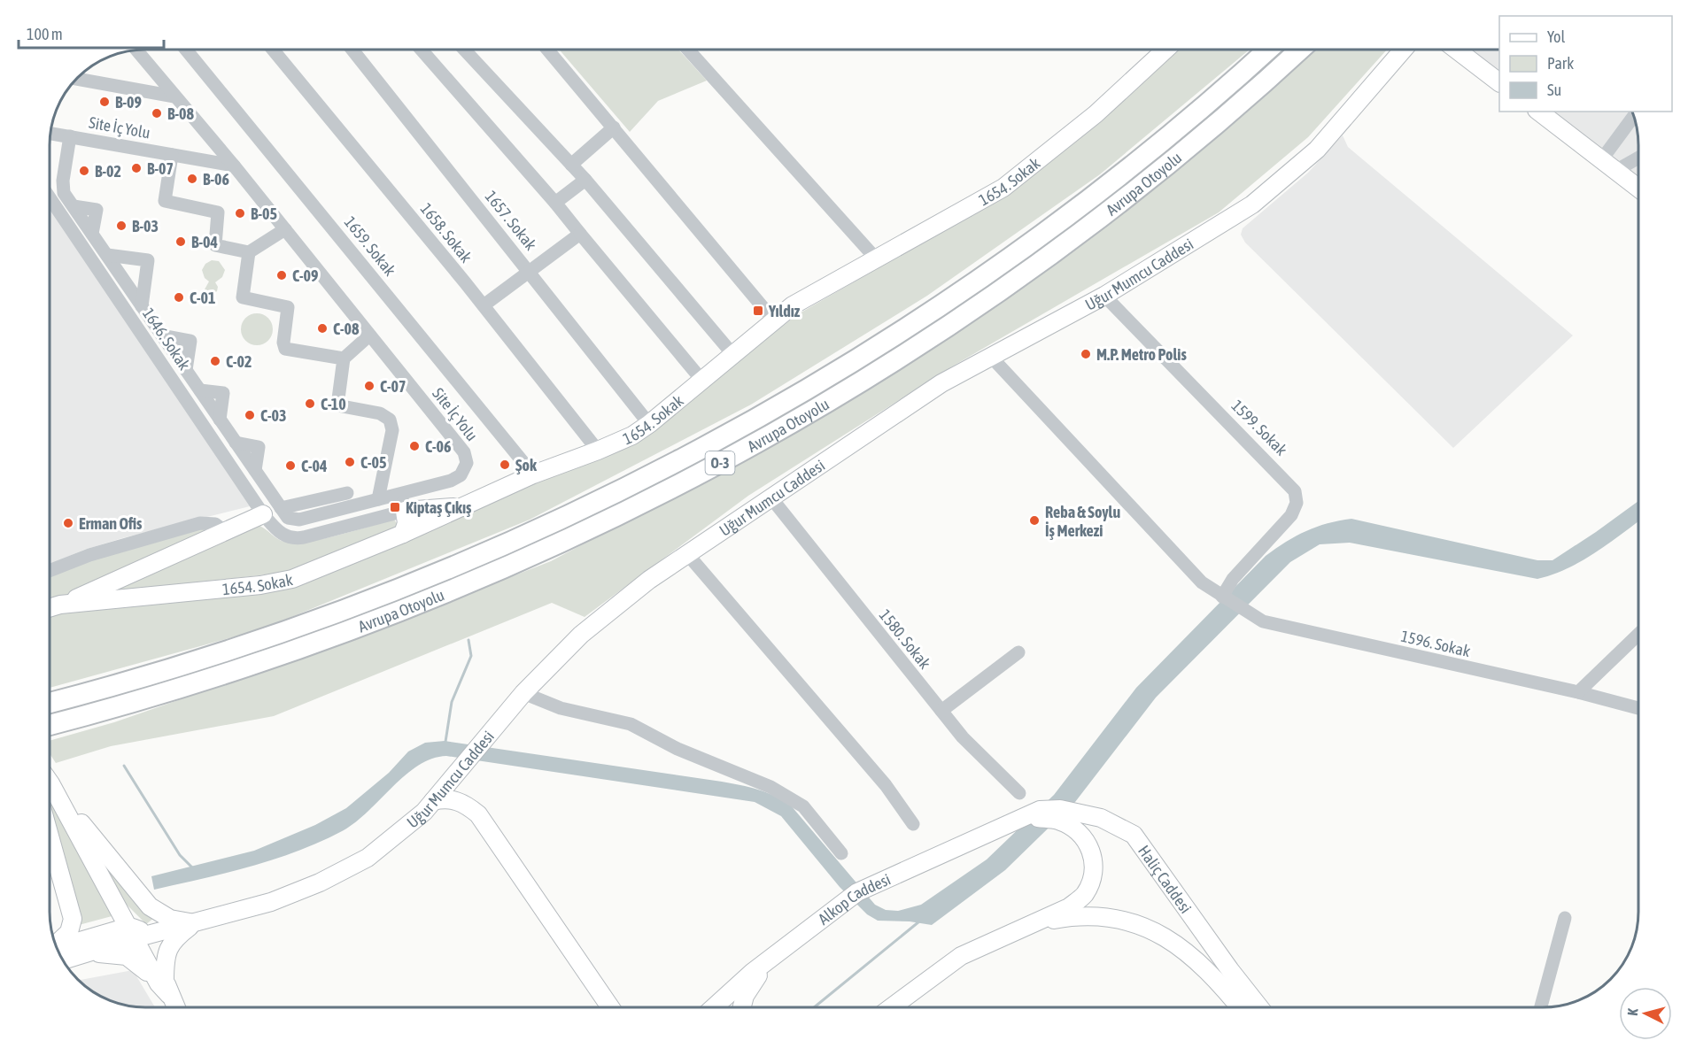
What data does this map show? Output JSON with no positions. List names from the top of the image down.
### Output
{
  "streets": {
    "highway": ["Avrupa Otoyolu", "O-3"],
    "main road": [
      "1654. Sokak",
      "Uğur Mumcu Caddesi",
      "Haliç Caddesi",
      "Alkop Caddesi"
    ],
    "street": [
      "Site İç Yolu",
      "1657. Sokak",
      "1658. Sokak",
      "1659. Sokak",
      "1646. Sokak",
      "1599. Sokak",
      "1580. Sokak",
      "1596. Sokak"
    ]
  },
  "crossings": [
    ["Site İç Yolu", "1646. Sokak"],
    ["1654. Sokak", "1657. Sokak"],
    ["1654. Sokak", "1658. Sokak"],
    ["1654. Sokak", "1659. Sokak"],
    ["Uğur Mumcu Caddesi", "1599. Sokak"],
    ["Uğur Mumcu Caddesi", "1580. Sokak"],
    ["Uğur Mumcu Caddesi", "1596. Sokak"],
    ["1599. Sokak", "1596. Sokak"],
    ["Haliç Caddesi", "Alkop Caddesi"]
  ],
  "places": {
    "other": [
      "B-09",
      "B-08",
      "B-07",
      "B-02",
      "B-06",
      "B-05",
      "B-03",
      "B-04",
      "C-09",
      "C-01",
      "C-08",
      "M.P. Metro Polis",
      "C-02",
      "C-07",
      "C-10",
      "C-03",
      "C-06",
      "C-05",
      "Şok",
      "C-04",
      "Reba & Soylu İş Merkezi",
      "Erman Ofis"
    ],
    "transit": ["Yıldız", "Kiptaş Çıkış"]
  },
  "legend": ["Yol", "Park", "Su"],
  "scale_bar": "100 m",
  "north": "left"
}
